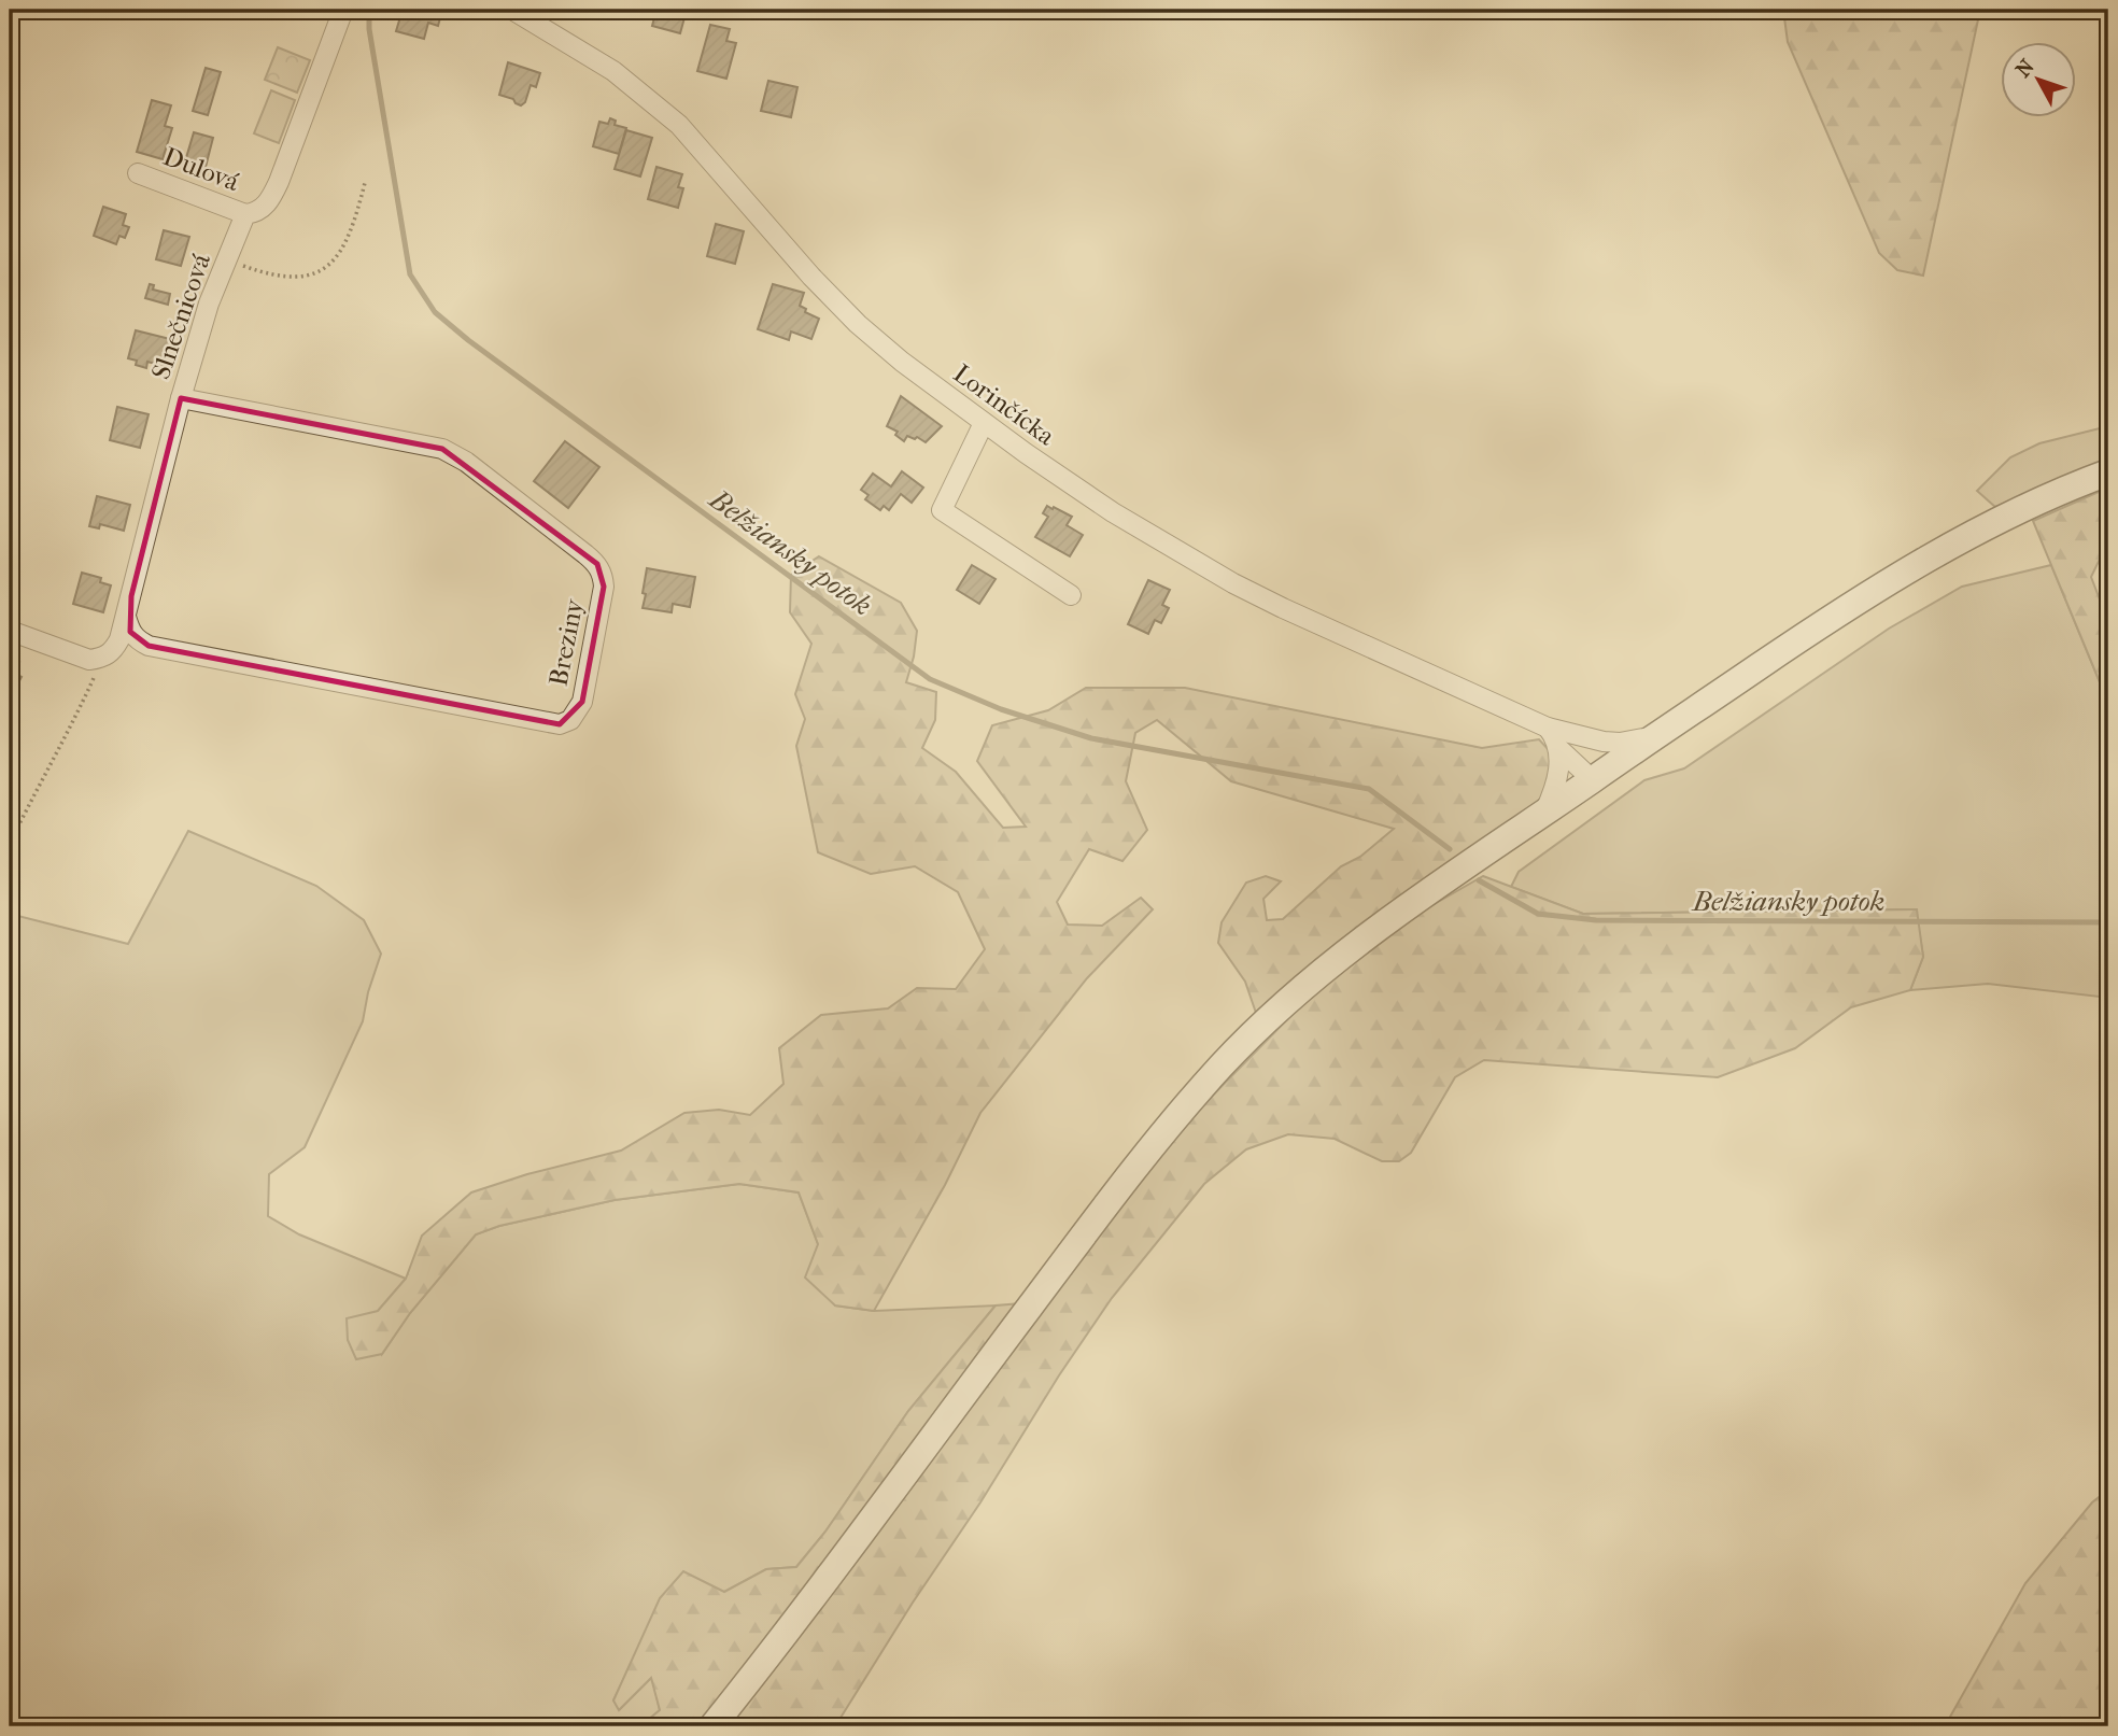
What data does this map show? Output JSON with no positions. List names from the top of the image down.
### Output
{
  "streets": {
    "street": [
      "Dulová",
      "Slnečnicová",
      "Lorinčícka",
      "Breziny"
    ]
  },
  "crossings": [
    ["Dulová", "Slnečnicová"],
    ["Slnečnicová", "Breziny"]
  ],
  "water": ["Belžiansky potok"],
  "north": "top left"
}
